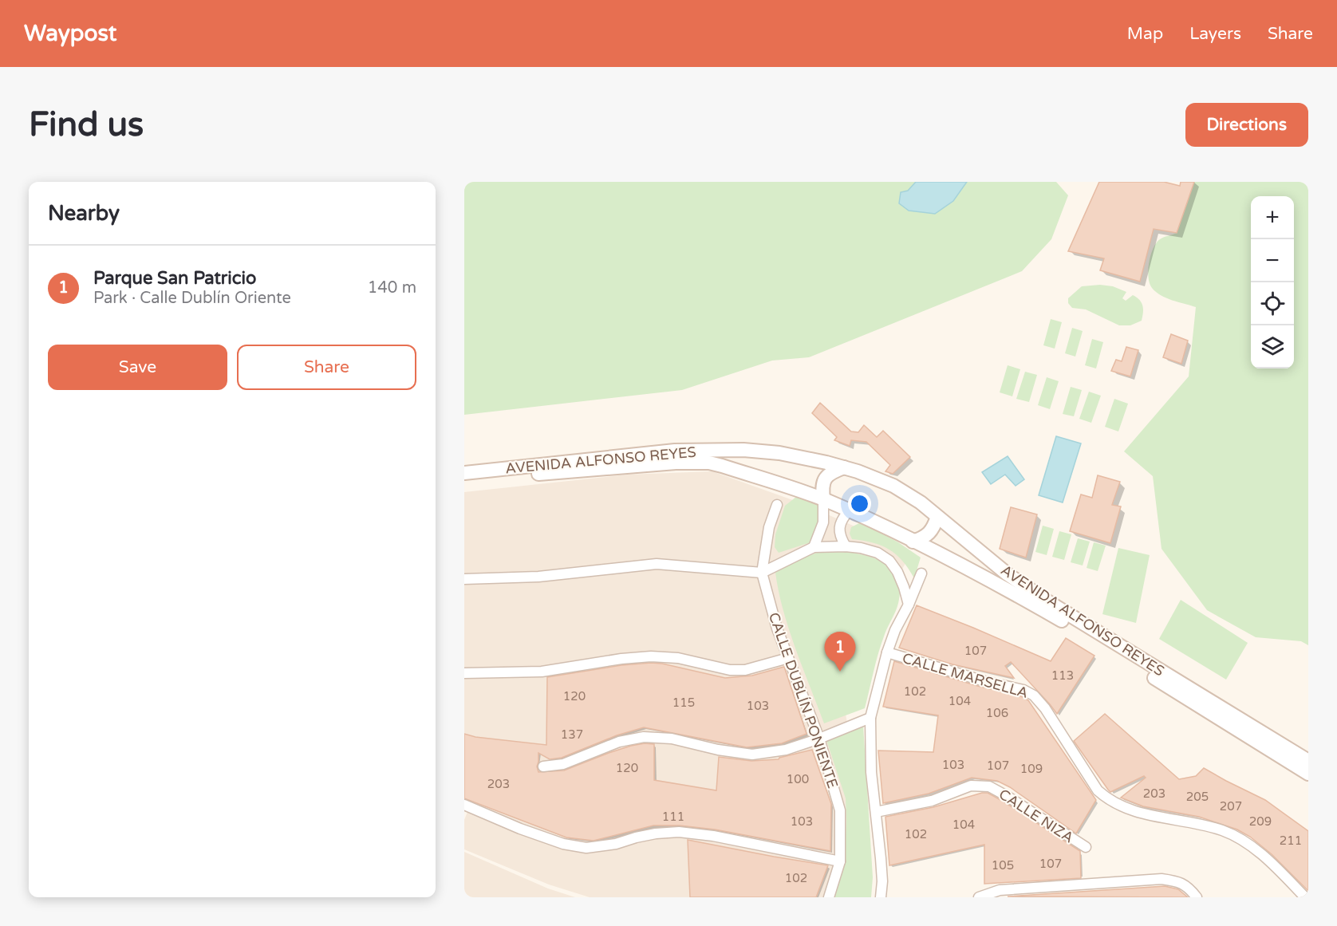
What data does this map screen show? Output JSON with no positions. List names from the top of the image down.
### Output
{
  "streets": {
    "main road": ["AVENIDA ALFONSO REYES"],
    "street": ["CALLE MARSELLA", "CALLE DUBLÍN PONIENTE", "CALLE NIZA"]
  },
  "house_numbers": [
    "107",
    "113",
    "102",
    "120",
    "104",
    "115",
    "103",
    "106",
    "137",
    "103",
    "107",
    "120",
    "109",
    "100",
    "203",
    "203",
    "205",
    "207",
    "111",
    "103",
    "209",
    "104",
    "102",
    "211",
    "107",
    "105",
    "102"
  ],
  "page": {
    "header": "Waypost",
    "nav": ["Map", "Layers", "Share"],
    "buttons": [
      "Directions",
      ["Save", "Share"]
    ],
    "title": "Find us",
    "heading": "Nearby",
    "map_buttons": ["+", "−"],
    "list": [
      {
        "mark": "1",
        "name": "Parque San Patricio",
        "note": "Park · Calle Dublín Oriente",
        "value": "140 m"
      }
    ],
    "pins": "1"
  }
}
